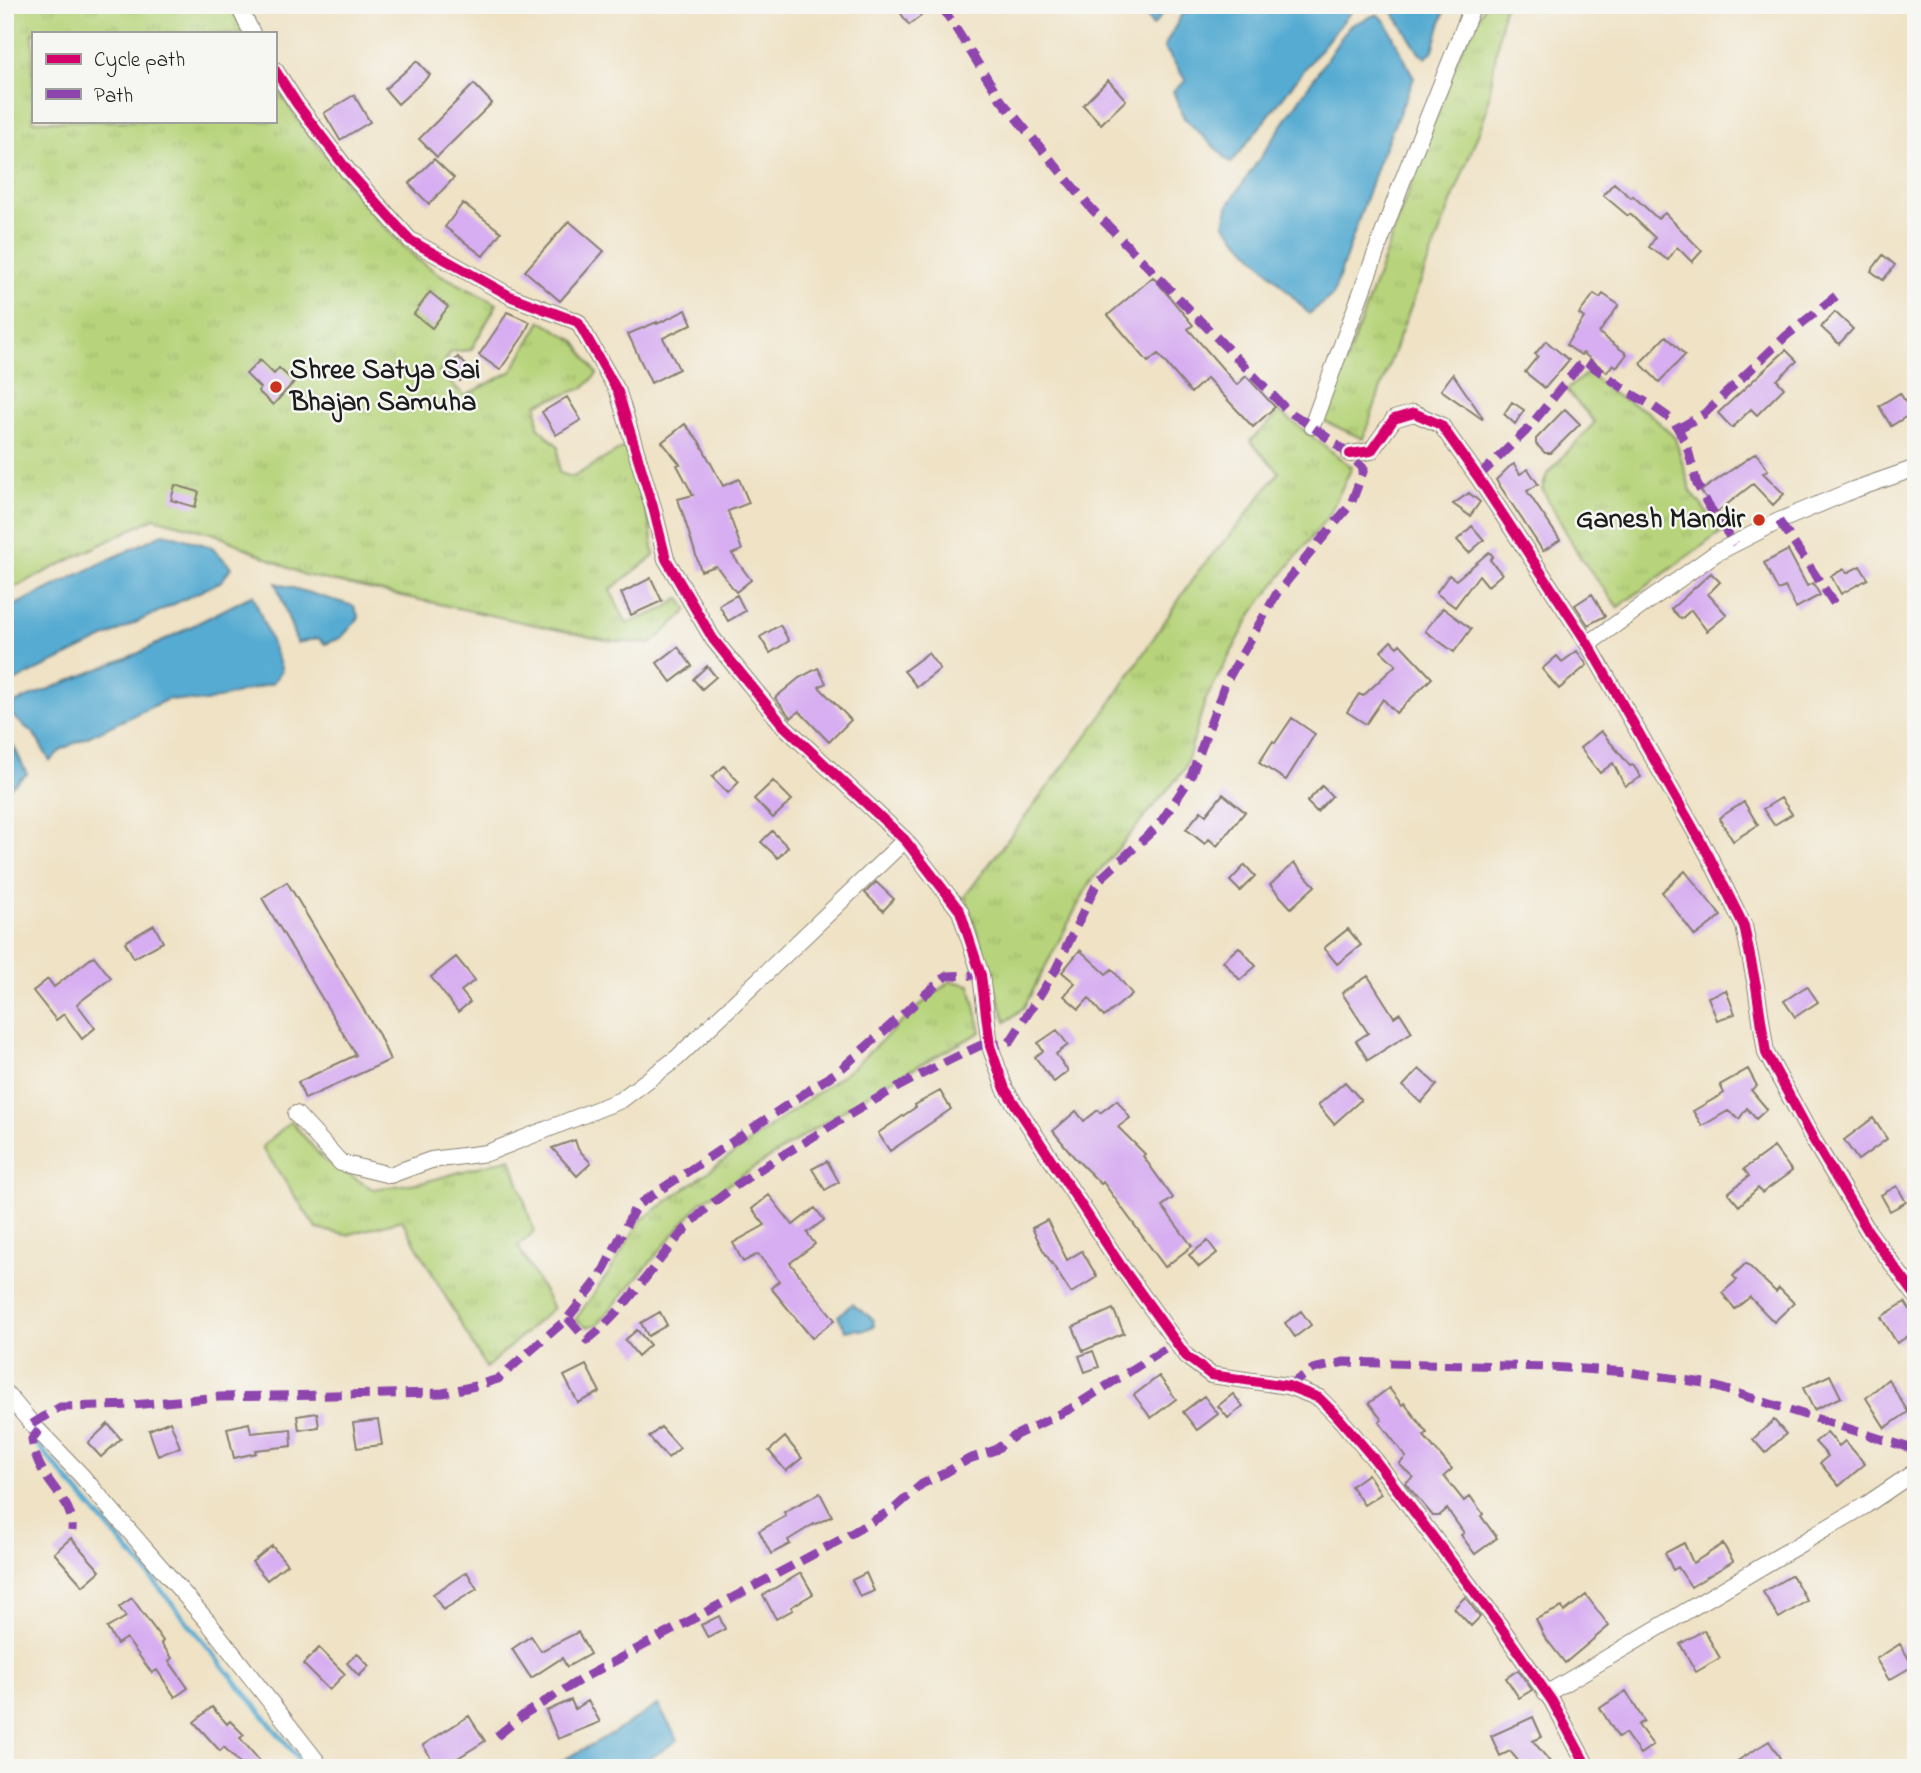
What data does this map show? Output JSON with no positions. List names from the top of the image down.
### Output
{
  "places": ["Shree Satya Sai Bhajan Samuha", "Ganesh Mandir"],
  "legend": ["Cycle path", "Path"]
}
